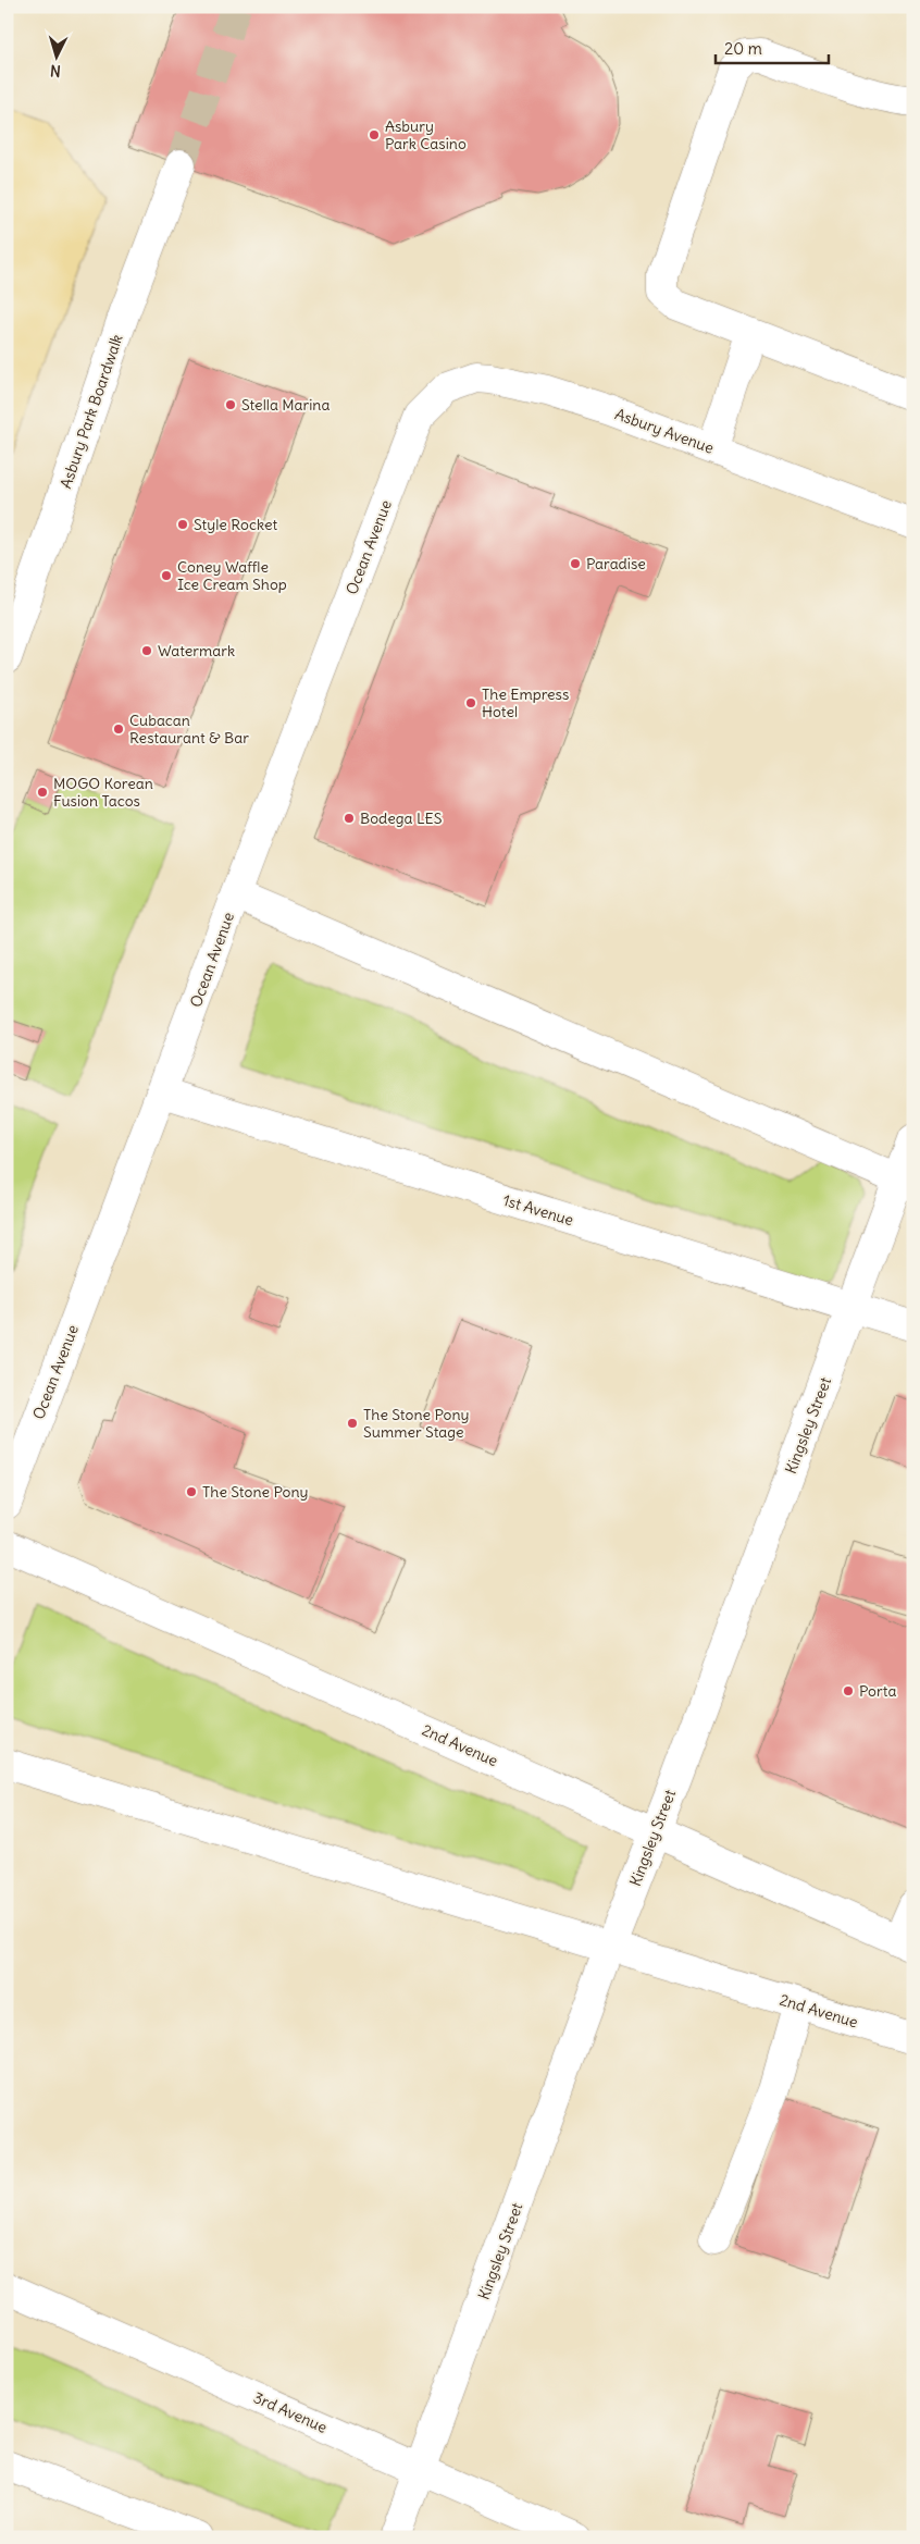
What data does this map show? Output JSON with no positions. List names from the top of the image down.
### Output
{
  "streets": {
    "street": [
      "Asbury Park Boardwalk",
      "Asbury Avenue",
      "Ocean Avenue",
      "1st Avenue",
      "Kingsley Street",
      "2nd Avenue",
      "3rd Avenue"
    ]
  },
  "crossings": [
    ["Asbury Avenue", "Ocean Avenue"],
    ["Ocean Avenue", "1st Avenue"],
    ["1st Avenue", "Kingsley Street"],
    ["Kingsley Street", "2nd Avenue"],
    ["Kingsley Street", "3rd Avenue"]
  ],
  "places": [
    "Asbury Park Casino",
    "Stella Marina",
    "Style Rocket",
    "Paradise",
    "Coney Waffle Ice Cream Shop",
    "Watermark",
    "The Empress Hotel",
    "Cubacan Restaurant & Bar",
    "MOGO Korean Fusion Tacos",
    "Bodega LES",
    "The Stone Pony Summer Stage",
    "The Stone Pony",
    "Porta"
  ],
  "scale_bar": "20 m",
  "north": "bottom"
}
